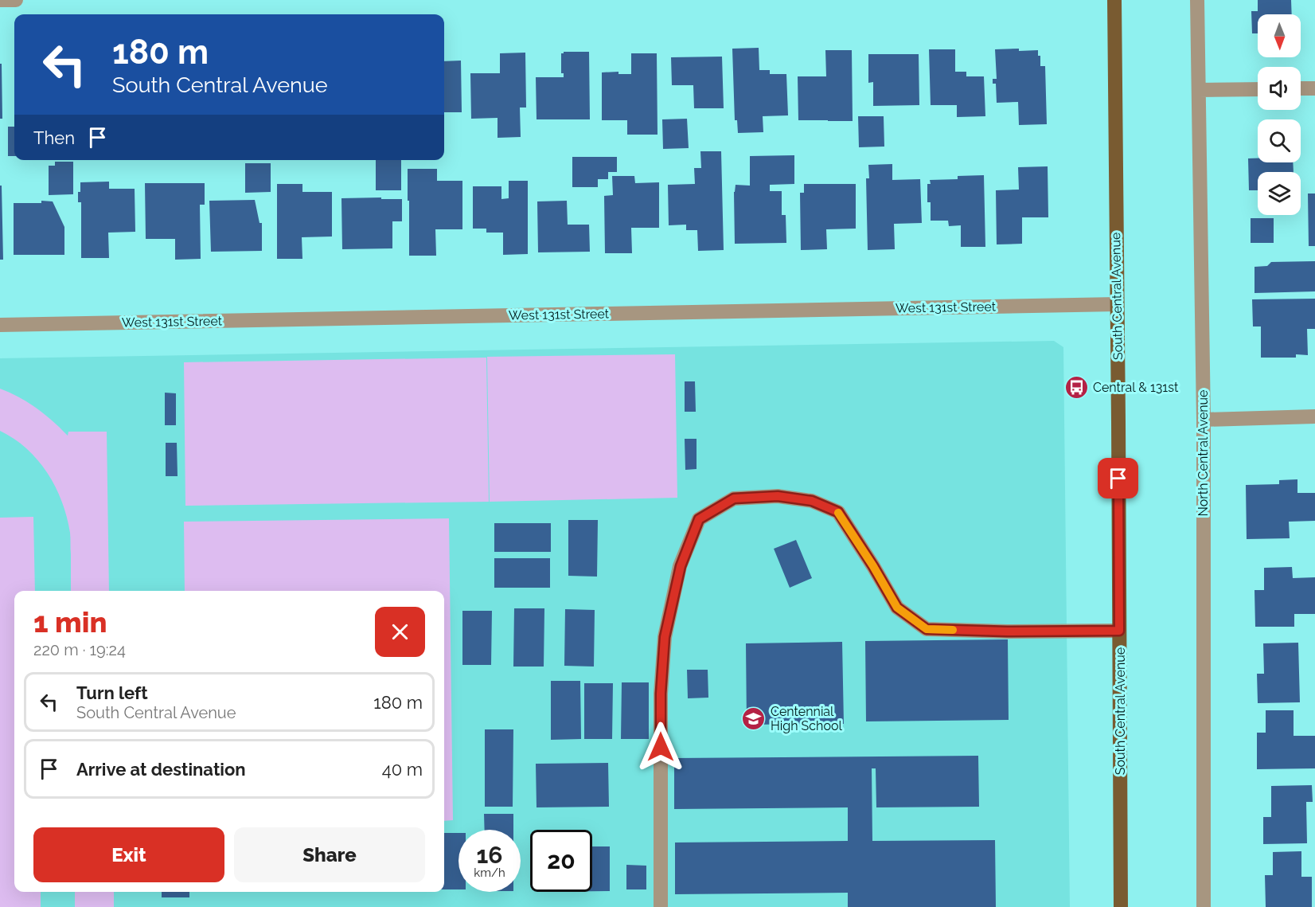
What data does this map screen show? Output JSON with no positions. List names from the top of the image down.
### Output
{
  "streets": {
    "main road": ["South Central Avenue"],
    "street": ["West 131st Street", "North Central Avenue"]
  },
  "crossings": [
    ["South Central Avenue", "West 131st Street"]
  ],
  "places": {
    "bus stop": ["Central & 131st"],
    "school or university": ["Centennial High School"]
  },
  "north": "bottom",
  "page": {
    "turn": ["180 m", "South Central Avenue"],
    "then": "Then",
    "heading": ["1 min", "220 m · 19:24"],
    "list": [
      {
        "name": "Turn left",
        "note": "South Central Avenue",
        "value": "180 m"
      },
      {
        "name": "Arrive at destination",
        "value": "40 m"
      }
    ],
    "buttons": ["Exit", "Share"],
    "speed": "16 km/h",
    "limit": "20"
  }
}
